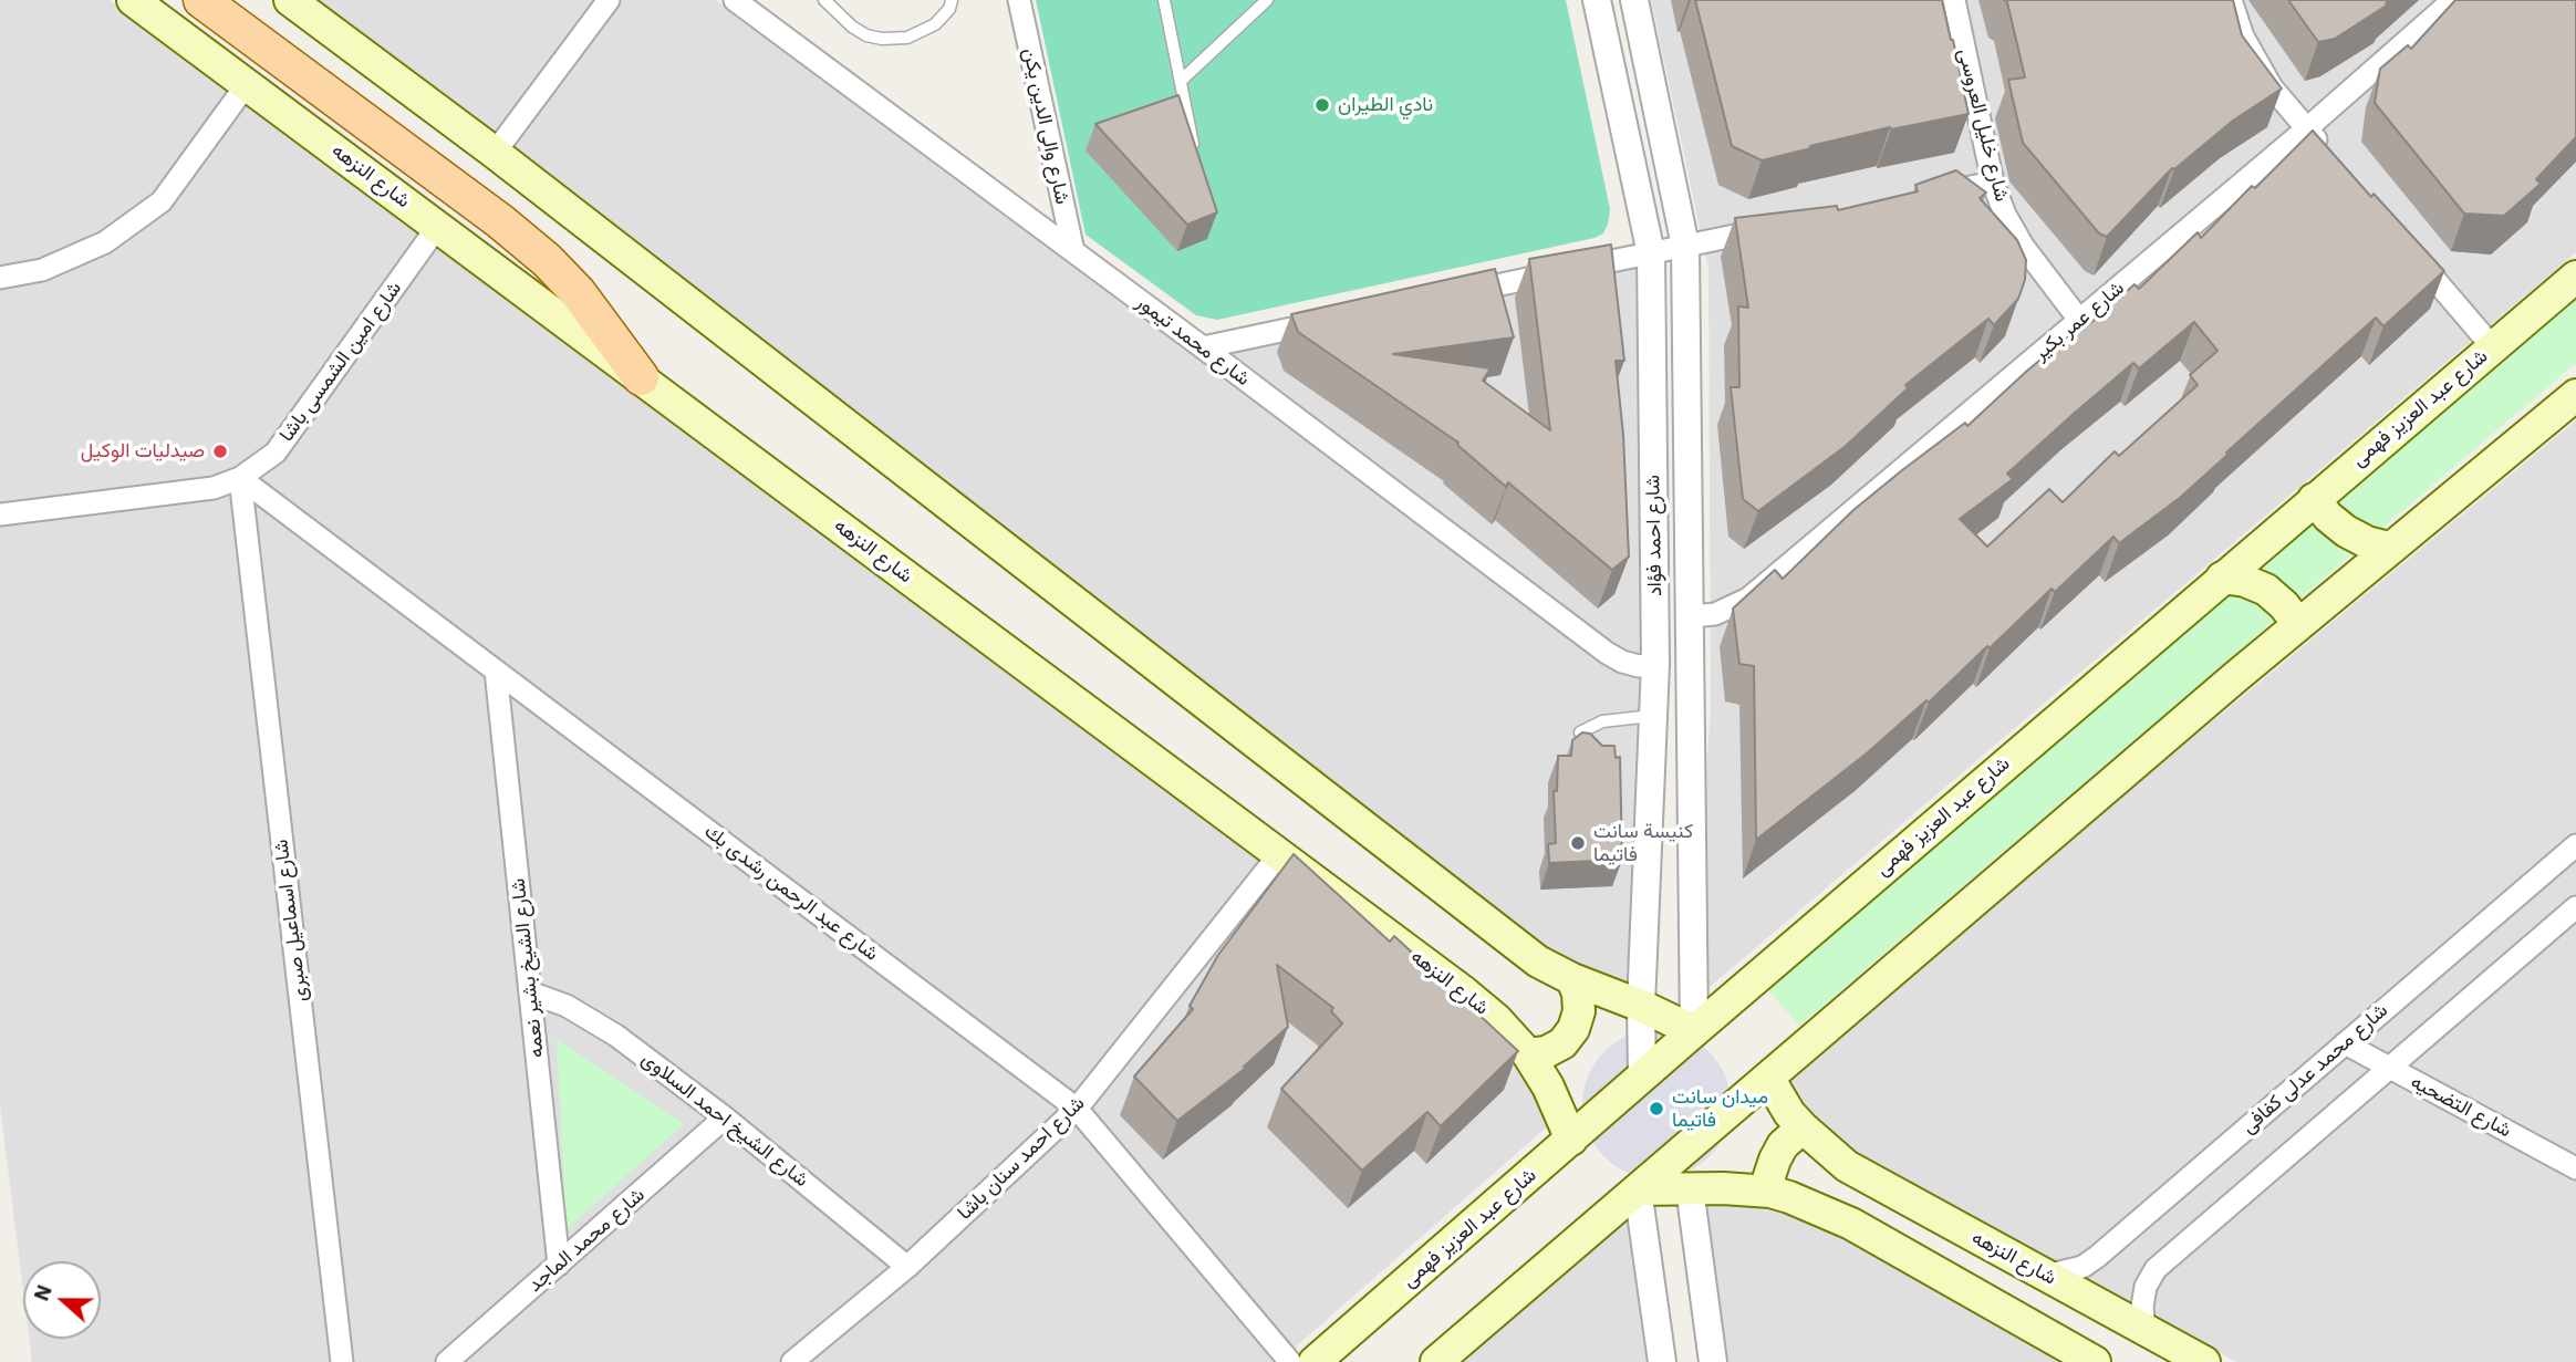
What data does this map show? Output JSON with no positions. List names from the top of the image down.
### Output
{
  "streets": {
    "main road": ["شارع النزهه", "شارع عبد العزيز فهمى"],
    "street": [
      "شارع خليل العروسى",
      "شارع والى الدين يكن",
      "شارع عمر بكير",
      "شارع محمد تيمور",
      "شارع امين الشمسى باشا",
      "شارع احمد فؤاد",
      "شارع عبد الرحمن رشدى بك",
      "شارع اسماعيل صبرى",
      "شارع الشيخ بشير نعمه",
      "شارع محمد عدلى كفافى",
      "شارع التضحيه",
      "شارع الشيخ احمد السلاوى",
      "شارع احمد سنان باشا",
      "شارع محمد الماجد"
    ]
  },
  "crossings": [
    ["شارع خليل العروسى", "شارع عمر بكير"],
    ["شارع والى الدين يكن", "شارع محمد تيمور"],
    ["شارع النزهه", "شارع امين الشمسى باشا"],
    ["شارع النزهه", "شارع عبد العزيز فهمى"],
    ["شارع النزهه", "شارع محمد عدلى كفافى"],
    ["شارع النزهه", "شارع احمد سنان باشا"],
    ["شارع عمر بكير", "شارع احمد فؤاد"],
    ["شارع محمد تيمور", "شارع احمد فؤاد"],
    ["شارع امين الشمسى باشا", "شارع عبد الرحمن رشدى بك"],
    ["شارع امين الشمسى باشا", "شارع اسماعيل صبرى"],
    ["شارع عبد العزيز فهمى", "شارع احمد فؤاد"],
    ["شارع عبد الرحمن رشدى بك", "شارع اسماعيل صبرى"],
    ["شارع عبد الرحمن رشدى بك", "شارع الشيخ بشير نعمه"],
    ["شارع عبد الرحمن رشدى بك", "شارع احمد سنان باشا"],
    ["شارع الشيخ بشير نعمه", "شارع الشيخ احمد السلاوى"],
    ["شارع الشيخ بشير نعمه", "شارع محمد الماجد"],
    ["شارع محمد عدلى كفافى", "شارع التضحيه"],
    ["شارع الشيخ احمد السلاوى", "شارع احمد سنان باشا"],
    ["شارع الشيخ احمد السلاوى", "شارع محمد الماجد"]
  ],
  "places": [
    "نادي الطيران",
    "صيدليات الوكيل",
    "كنيسة سانت فاتيما",
    "ميدان سانت فاتيما"
  ],
  "north": "left"
}
